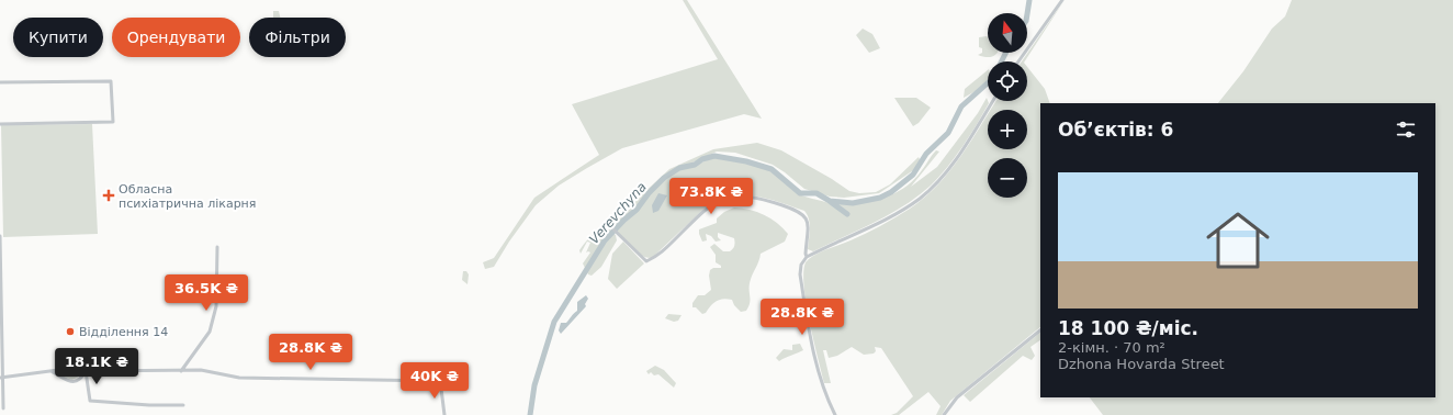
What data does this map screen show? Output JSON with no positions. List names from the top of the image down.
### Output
{
  "water": ["Verevchyna"],
  "places": {
    "health": ["Обласна психіатрична лікарня"],
    "other": ["Відділення 14"]
  },
  "north": "top",
  "page": {
    "map_buttons": ["+", "−"],
    "chip": ["Купити", "Орендувати", "Фільтри"],
    "heading": "Об’єктів: 6",
    "list": [
      {
        "name": "18 100 ₴/міс.",
        "note": "2-кімн. · 70 m² · Dzhona Hovarda Street"
      }
    ],
    "price": [
      "73.8K ₴",
      "36.5K ₴",
      "28.8K ₴",
      "28.8K ₴",
      "18.1K ₴",
      "40K ₴"
    ]
  }
}
